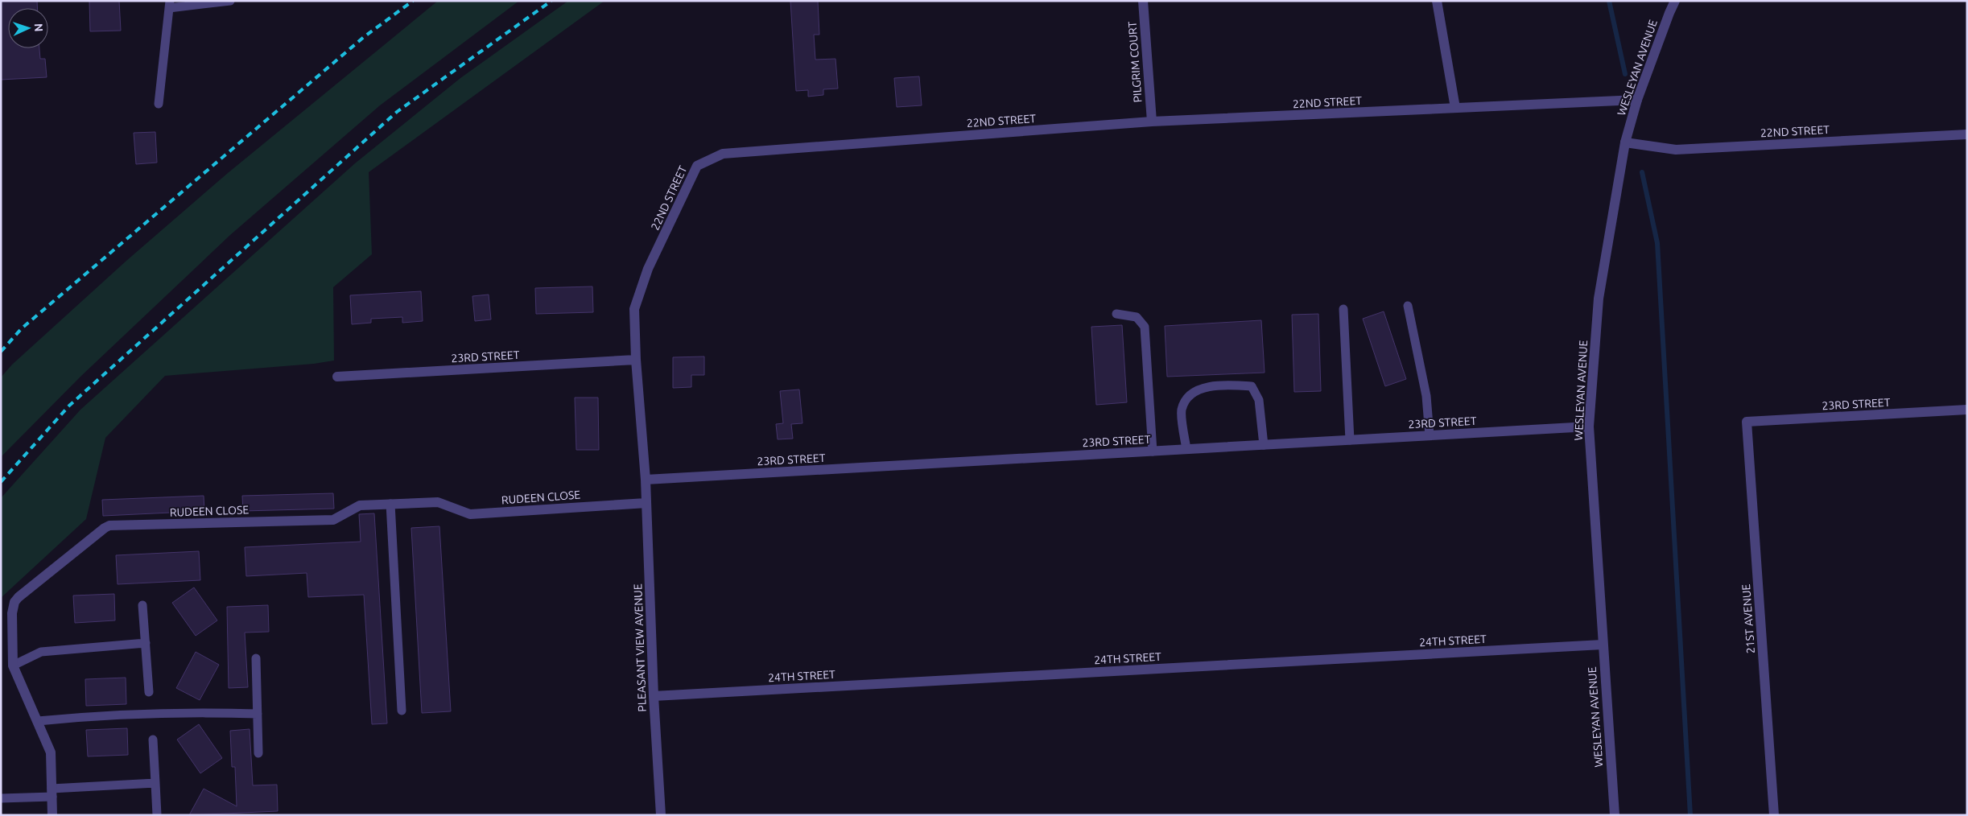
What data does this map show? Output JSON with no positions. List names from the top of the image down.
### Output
{
  "streets": {
    "street": [
      "PILGRIM COURT",
      "WESLEYAN AVENUE",
      "22ND STREET",
      "23RD STREET",
      "RUDEEN CLOSE",
      "21ST AVENUE",
      "24TH STREET",
      "PLEASANT VIEW AVENUE"
    ]
  },
  "crossings": [
    ["PILGRIM COURT", "22ND STREET"],
    ["WESLEYAN AVENUE", "22ND STREET"],
    ["WESLEYAN AVENUE", "23RD STREET"],
    ["WESLEYAN AVENUE", "24TH STREET"],
    ["22ND STREET", "23RD STREET"],
    ["22ND STREET", "PLEASANT VIEW AVENUE"],
    ["23RD STREET", "21ST AVENUE"],
    ["23RD STREET", "PLEASANT VIEW AVENUE"],
    ["RUDEEN CLOSE", "PLEASANT VIEW AVENUE"],
    ["24TH STREET", "PLEASANT VIEW AVENUE"]
  ],
  "north": "right"
}
